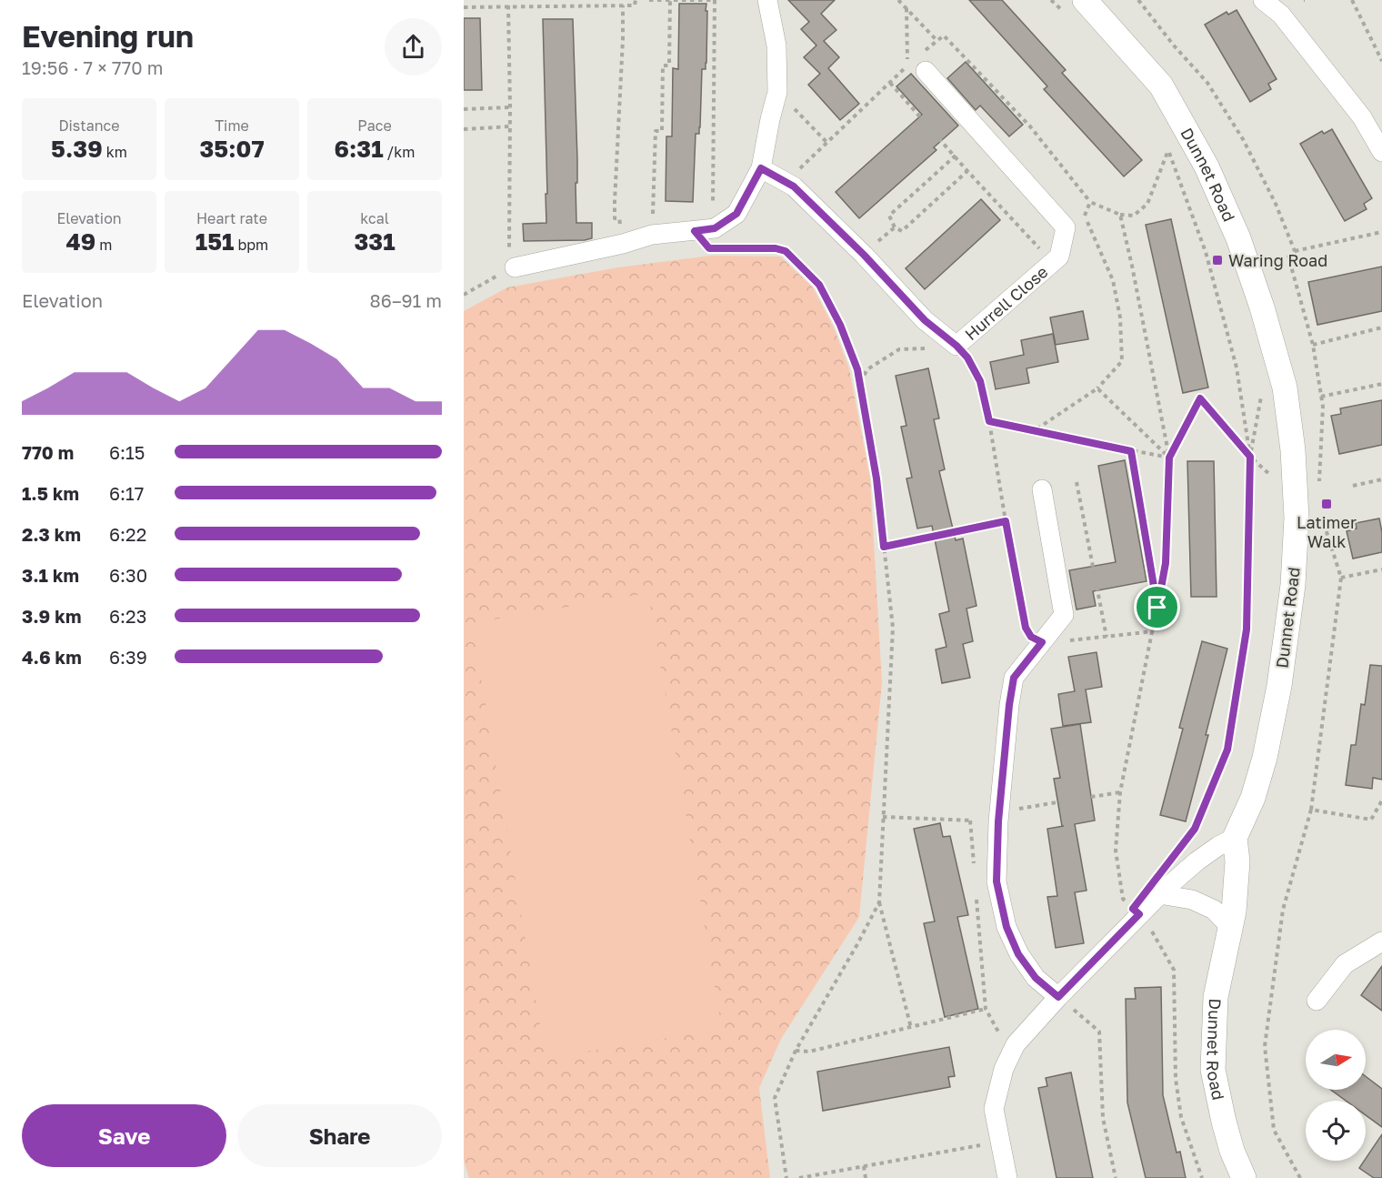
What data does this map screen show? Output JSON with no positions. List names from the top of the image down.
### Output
{
  "streets": {
    "street": ["Dunnet Road", "Hurrell Close"]
  },
  "places": {
    "transit": ["Waring Road", "Latimer Walk"]
  },
  "north": "right",
  "page": {
    "heading": ["Evening run", "19:56 · 7 × 770 m"],
    "stats": [
      ["Distance", "5.39 km"],
      ["Time", "35:07"],
      ["Pace", "6:31 /km"],
      ["Elevation", "49 m"],
      ["Heart rate", "151 bpm"],
      ["kcal", "331"]
    ],
    "chart": ["Elevation", "86–91 m"],
    "list": [
      {
        "name": "770 m",
        "note": "6:15"
      },
      {
        "name": "1.5 km",
        "note": "6:17"
      },
      {
        "name": "2.3 km",
        "note": "6:22"
      },
      {
        "name": "3.1 km",
        "note": "6:30"
      },
      {
        "name": "3.9 km",
        "note": "6:23"
      },
      {
        "name": "4.6 km",
        "note": "6:39"
      }
    ],
    "buttons": ["Save", "Share"]
  }
}
